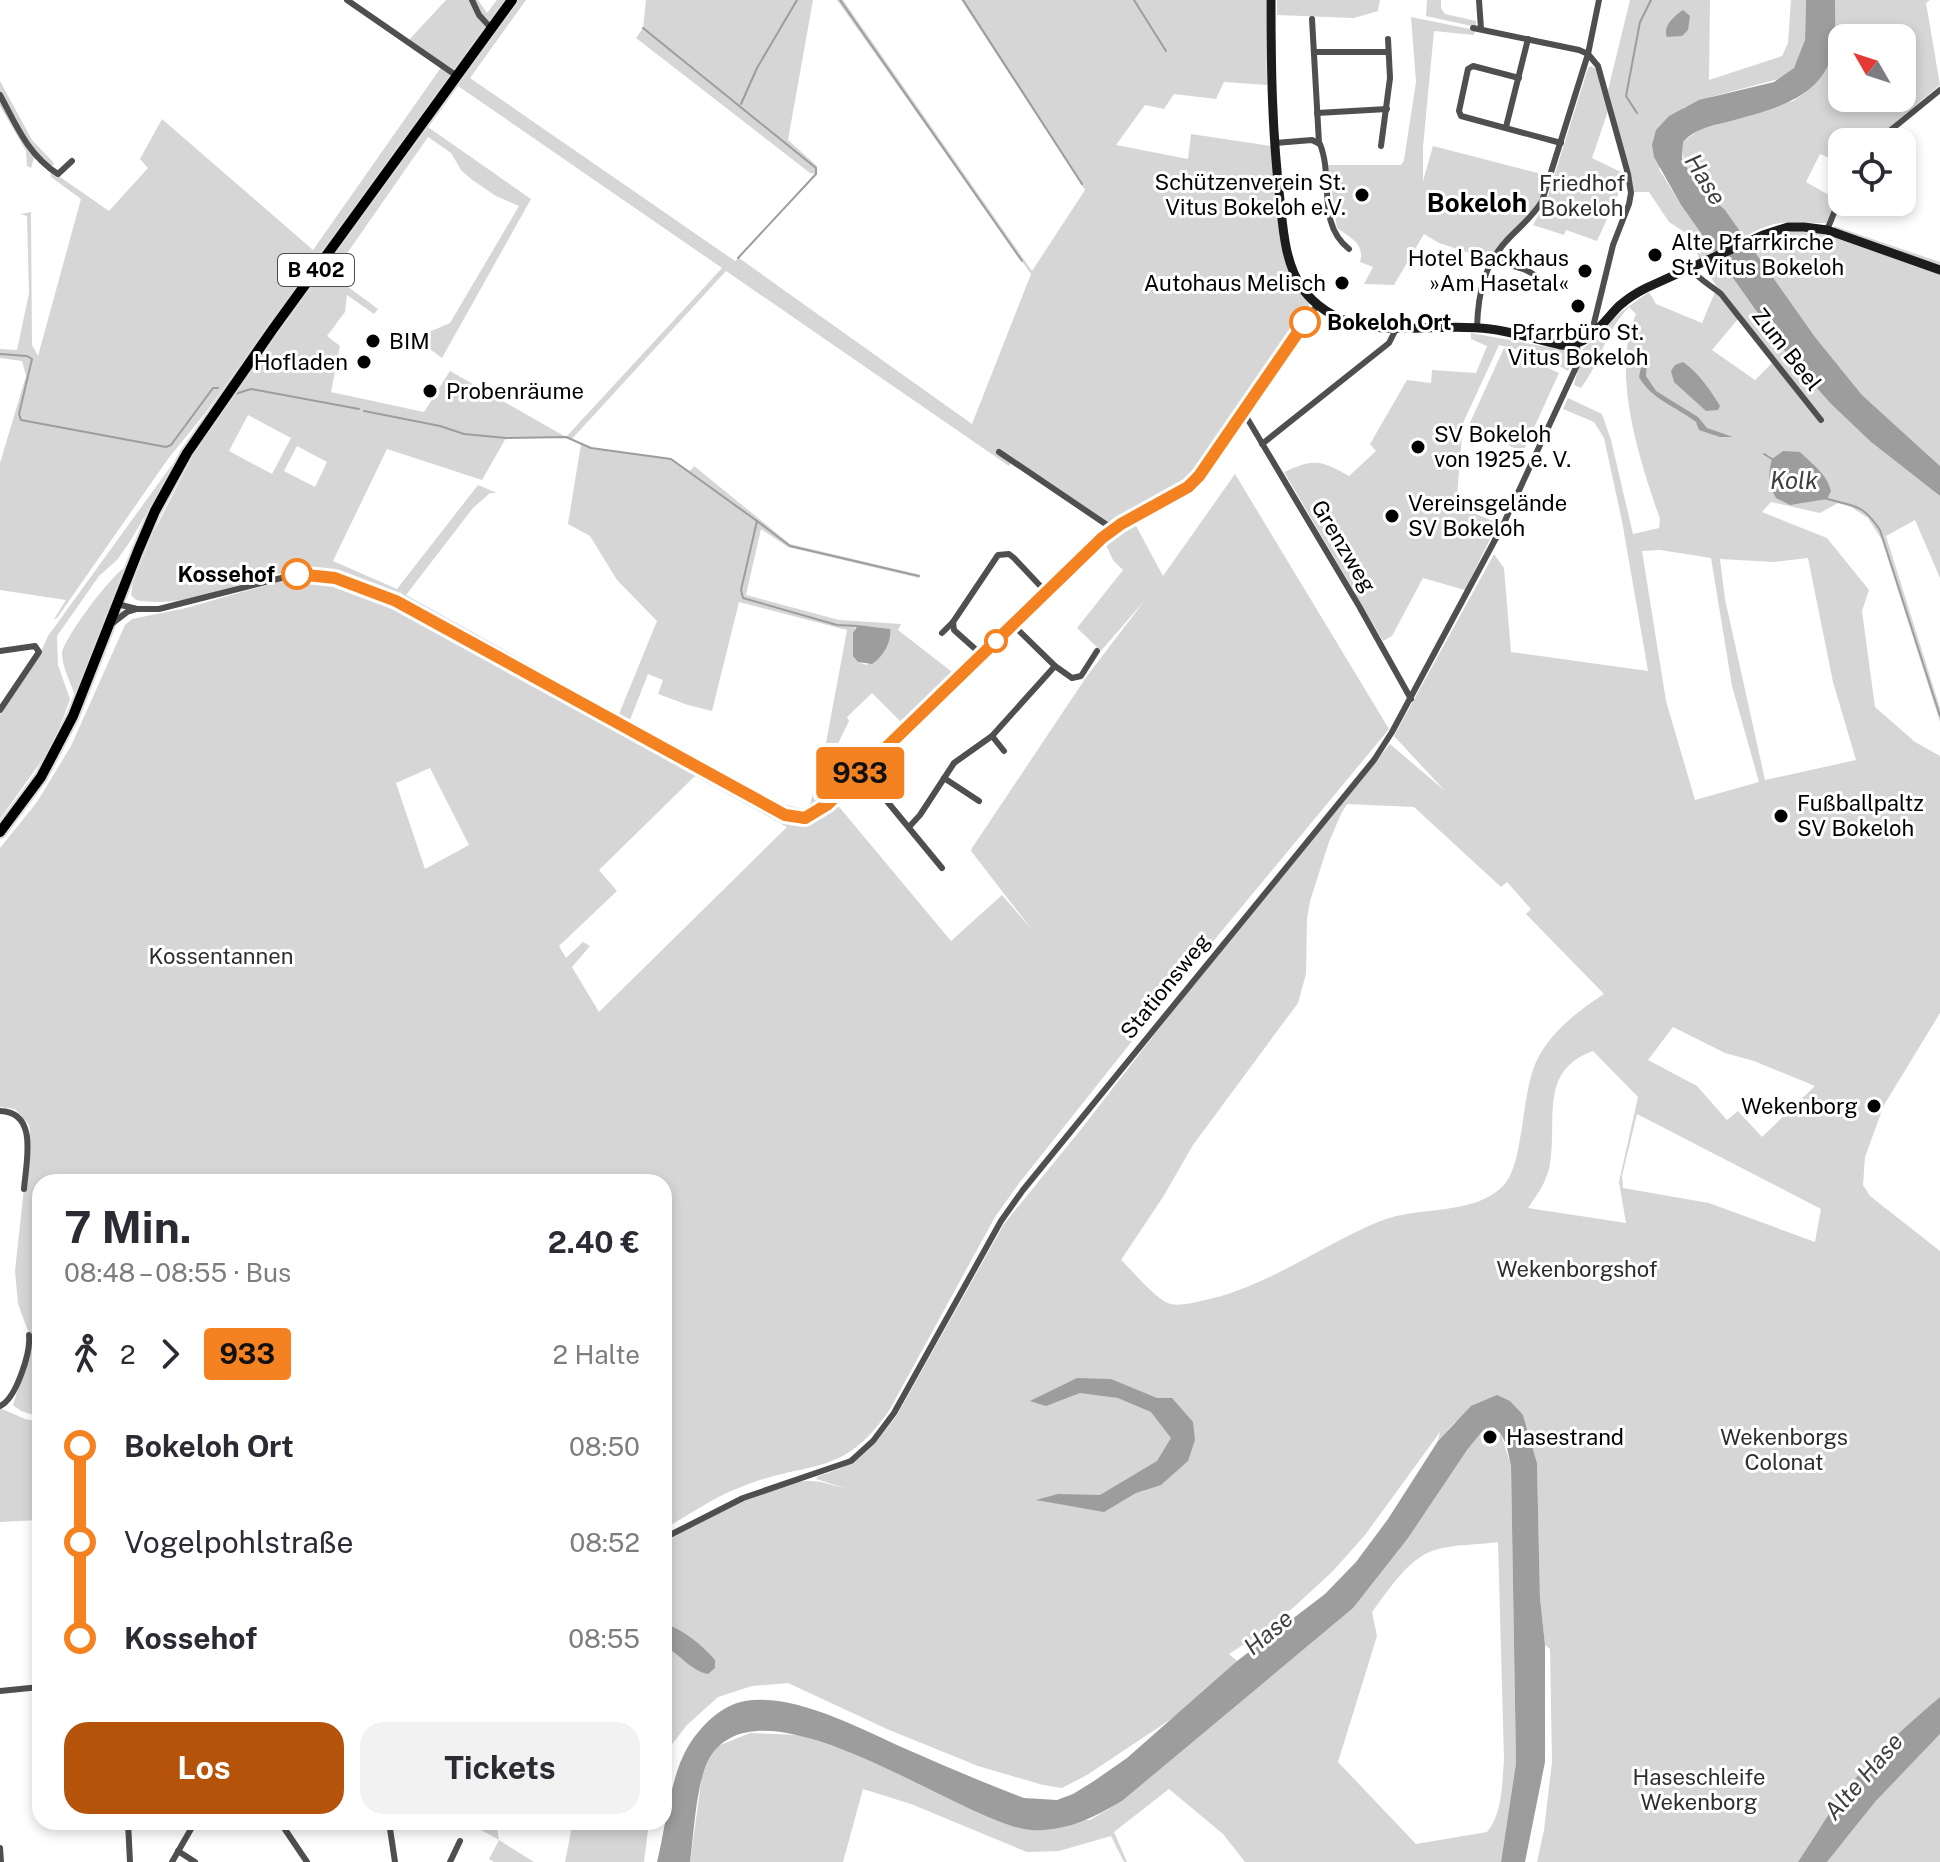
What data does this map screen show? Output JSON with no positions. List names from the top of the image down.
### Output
{
  "streets": {
    "main road": ["B 402"],
    "street": ["Zum Beel", "Grenzweg", "Stationsweg"]
  },
  "crossings": [
    ["Grenzweg", "Stationsweg"]
  ],
  "districts": ["Bokeloh"],
  "water": ["Hase", "Kolk", "Alte Hase"],
  "parks": [
    "Friedhof Bokeloh",
    "Kossentannen",
    "Wekenborgshof",
    "Wekenborgs Colonat",
    "Haseschleife Wekenborg"
  ],
  "places": [
    "Schützenverein St. Vitus Bokeloh e.V.",
    "Alte Pfarrkirche St. Vitus Bokeloh",
    "Hotel Backhaus »Am Hasetal«",
    "Autohaus Melisch",
    "Pfarrbüro St. Vitus Bokeloh",
    "Bokeloh Ort",
    "BIM",
    "Hofladen",
    "Probenräume",
    "SV Bokeloh von 1925 e. V.",
    "Vereinsgelände SV Bokeloh",
    "Kossehof",
    "Fußballpaltz SV Bokeloh",
    "Wekenborg",
    "Hasestrand"
  ],
  "lines": ["bus line 933"],
  "north": "top left",
  "page": {
    "on_map": "933",
    "heading": ["7 Min.", "08:48 – 08:55 · Bus", "2.40 €"],
    "legs": ["2", "933", "2 Halte"],
    "list": [
      {
        "name": "Bokeloh Ort",
        "value": "08:50"
      },
      {
        "name": "Vogelpohlstraße",
        "value": "08:52"
      },
      {
        "name": "Kossehof",
        "value": "08:55"
      }
    ],
    "buttons": ["Los", "Tickets"]
  }
}
